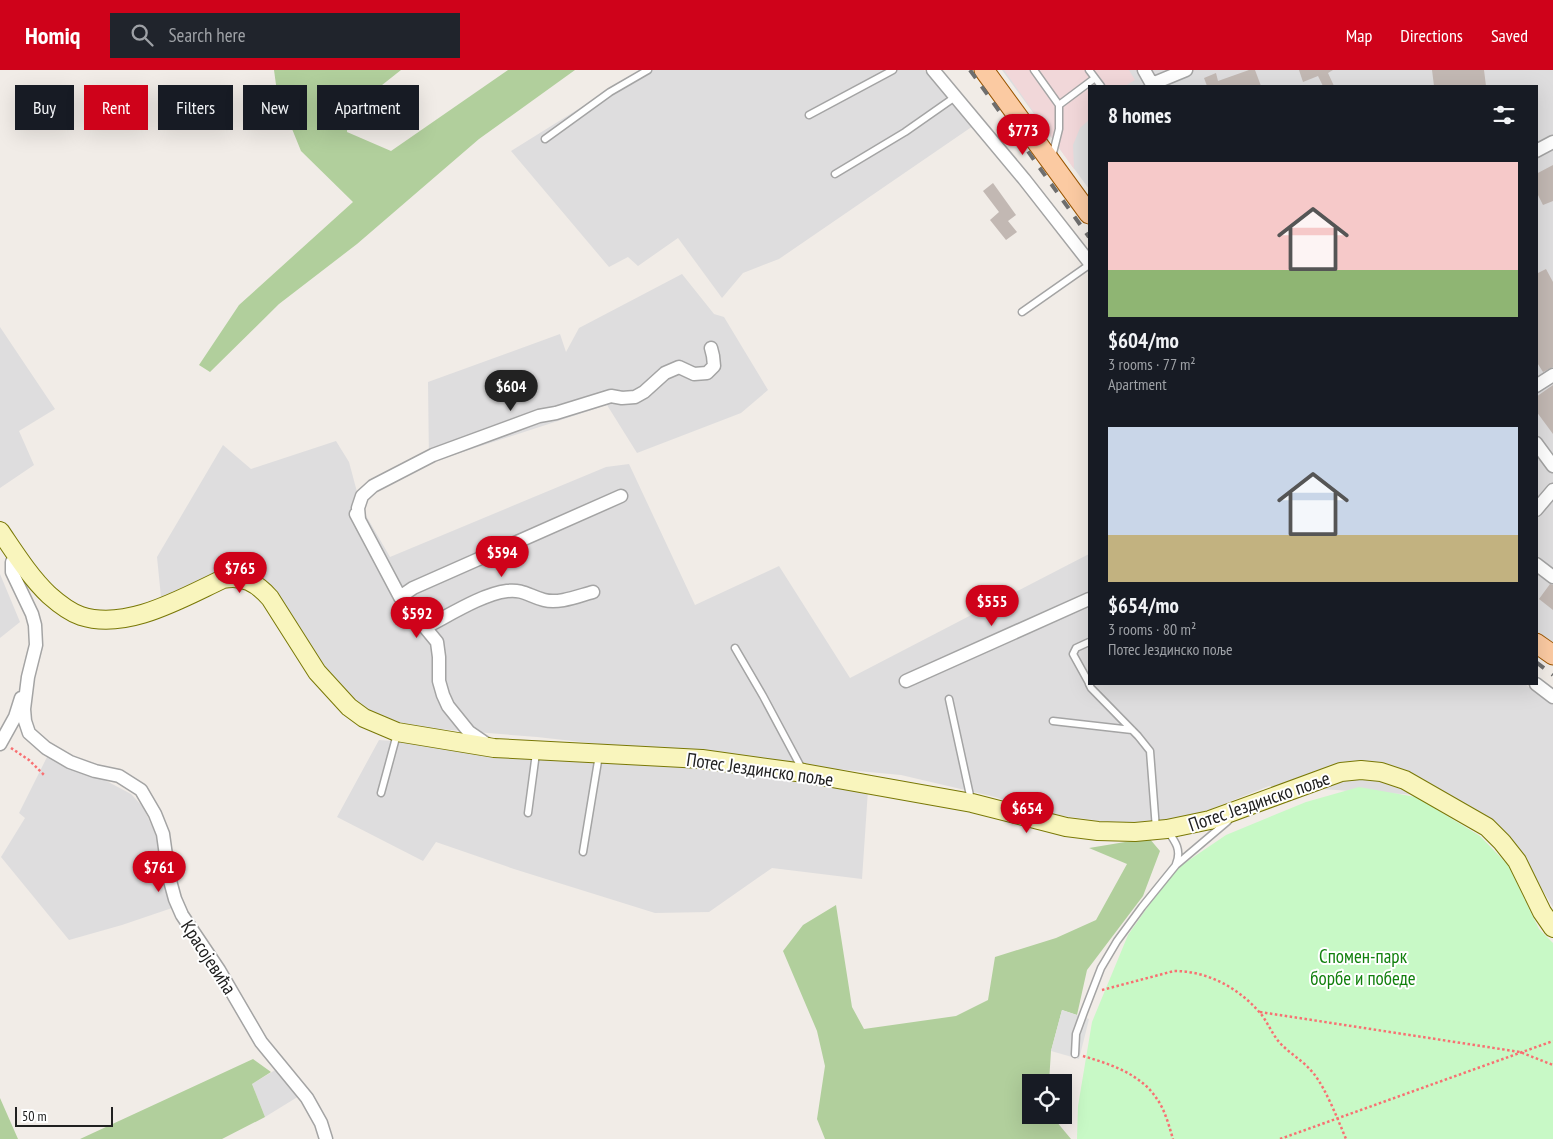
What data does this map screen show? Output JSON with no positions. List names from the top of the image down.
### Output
{
  "streets": {
    "main road": ["Потес Јездинско поље"],
    "street": ["Красојевића"]
  },
  "parks": ["Спомен-парк борбе и победе"],
  "scale_bar": "50 m",
  "page": {
    "header": "Homiq",
    "search": "Search here",
    "nav": ["Map", "Directions", "Saved"],
    "chip": [
      "Buy",
      "Rent",
      "Filters",
      "New",
      "Apartment"
    ],
    "heading": "8 homes",
    "price": [
      "$773",
      "$604",
      "$594",
      "$765",
      "$555",
      "$592",
      "$654",
      "$761"
    ],
    "list": [
      {
        "name": "$604/mo",
        "note": "3 rooms · 77 m² · Apartment"
      },
      {
        "name": "$654/mo",
        "note": "3 rooms · 80 m² · Потес Јездинско поље"
      }
    ],
    "scale": "50 m"
  }
}
